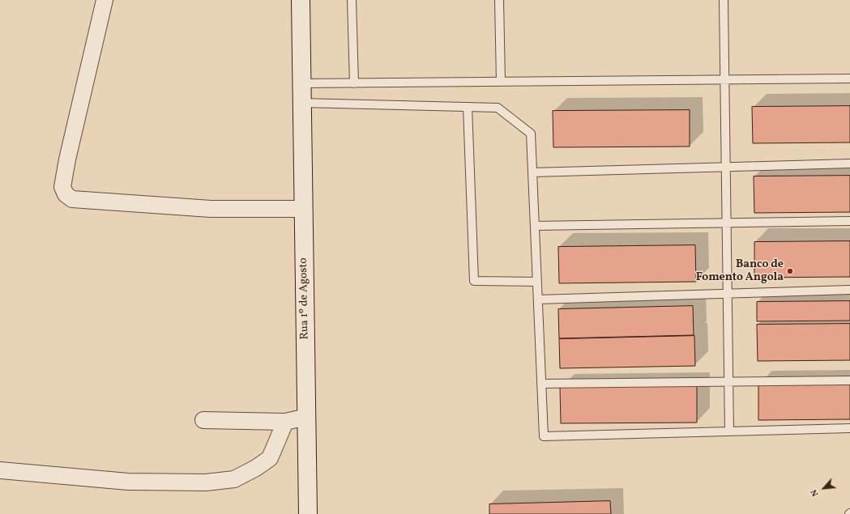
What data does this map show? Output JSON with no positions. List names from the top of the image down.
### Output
{
  "streets": {
    "main road": ["Rua 1º de Agosto"]
  },
  "places": ["Banco de Fomento Angola"],
  "north": "bottom left"
}
